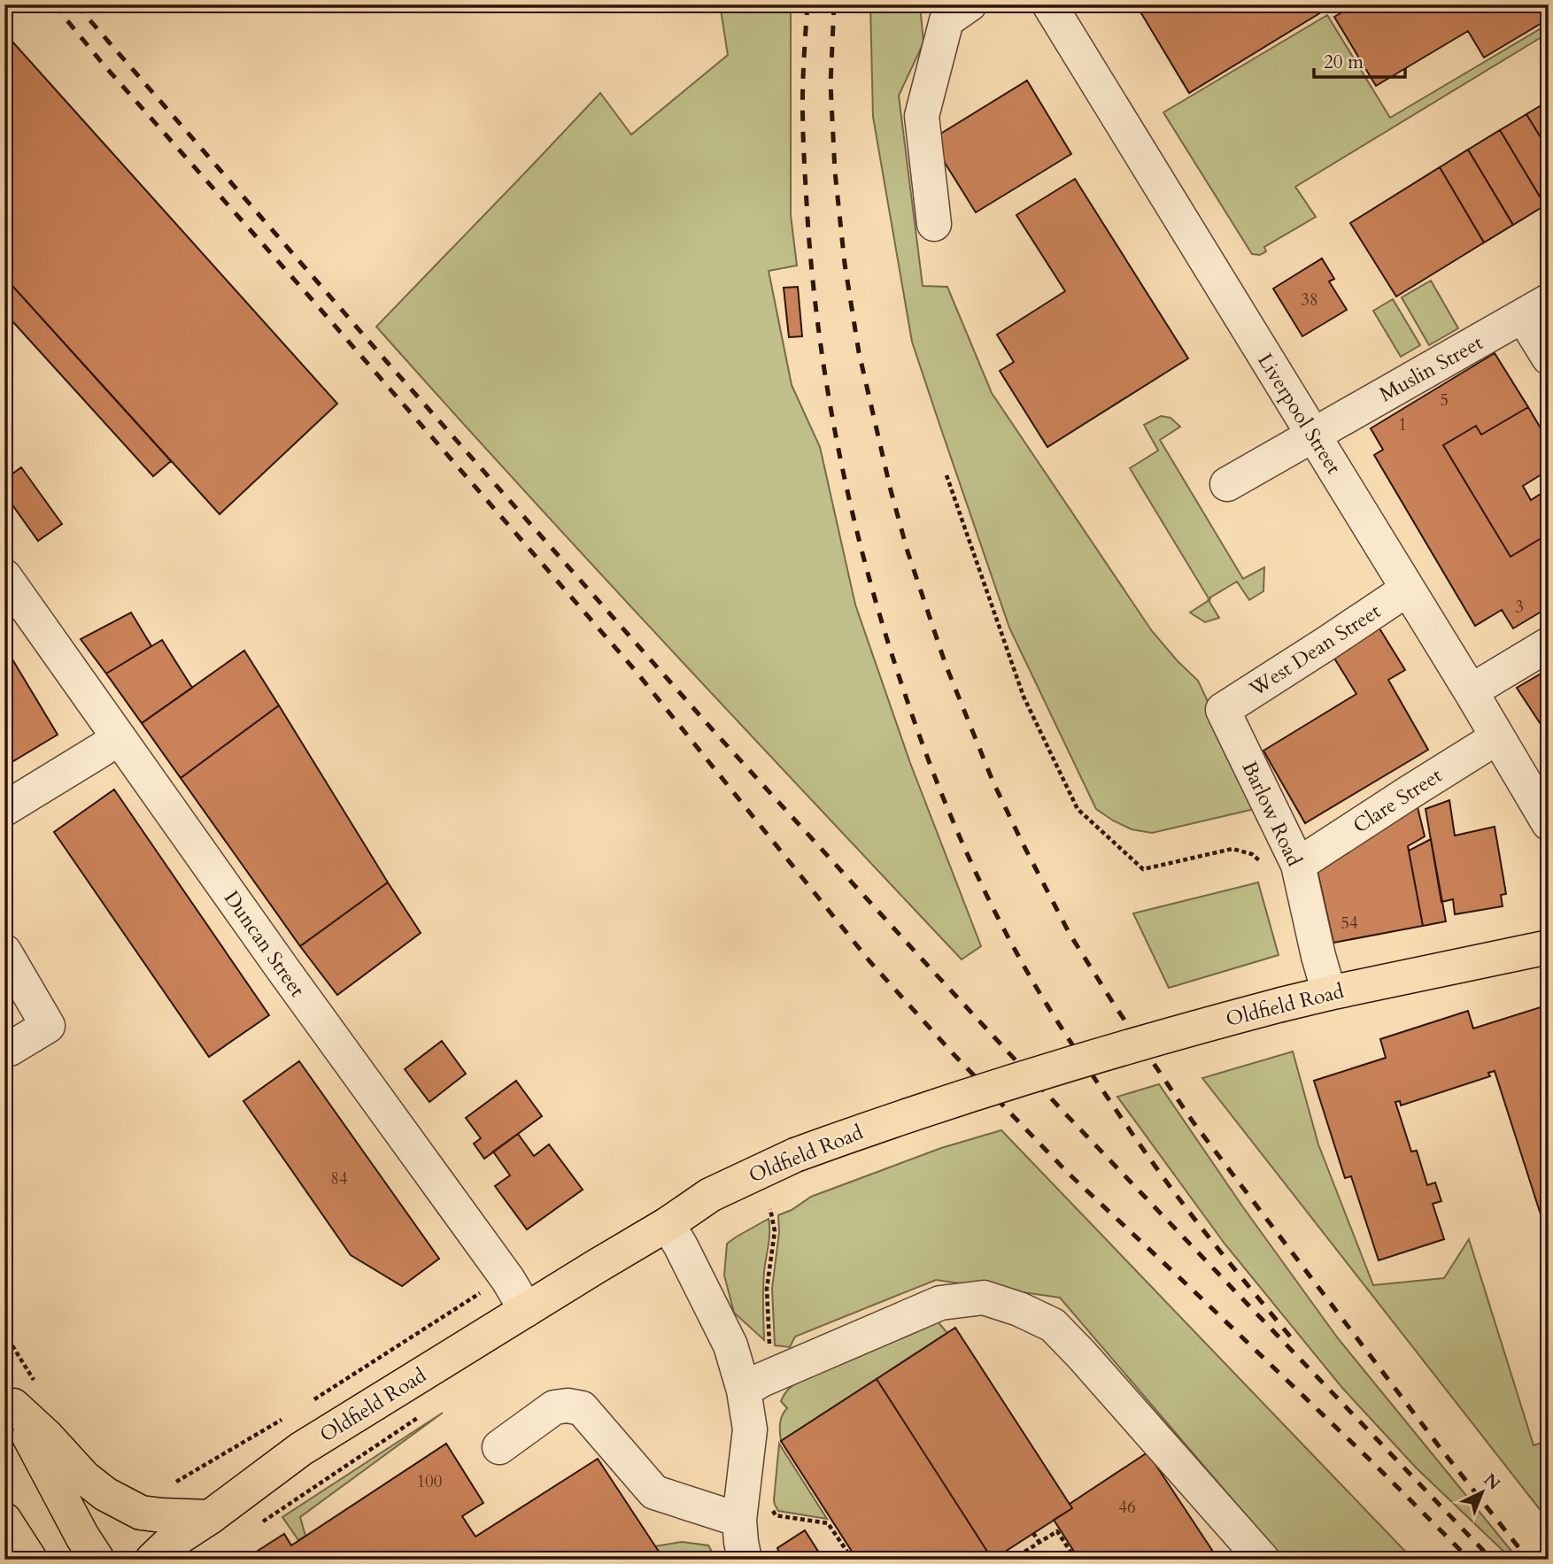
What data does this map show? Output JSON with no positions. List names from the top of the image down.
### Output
{
  "streets": {
    "main road": ["Oldfield Road"],
    "street": [
      "Muslin Street",
      "Liverpool Street",
      "West Dean Street",
      "Clare Street",
      "Barlow Road",
      "Duncan Street"
    ]
  },
  "crossings": [
    ["Muslin Street", "Liverpool Street"],
    ["Liverpool Street", "West Dean Street"],
    ["Liverpool Street", "Clare Street"],
    ["West Dean Street", "Barlow Road"],
    ["Clare Street", "Barlow Road"],
    ["Barlow Road", "Oldfield Road"],
    ["Duncan Street", "Oldfield Road"]
  ],
  "house_numbers": [
    "38",
    "5",
    "1",
    "3",
    "54",
    "84",
    "100",
    "46"
  ],
  "scale_bar": "20 m",
  "north": "top right"
}
